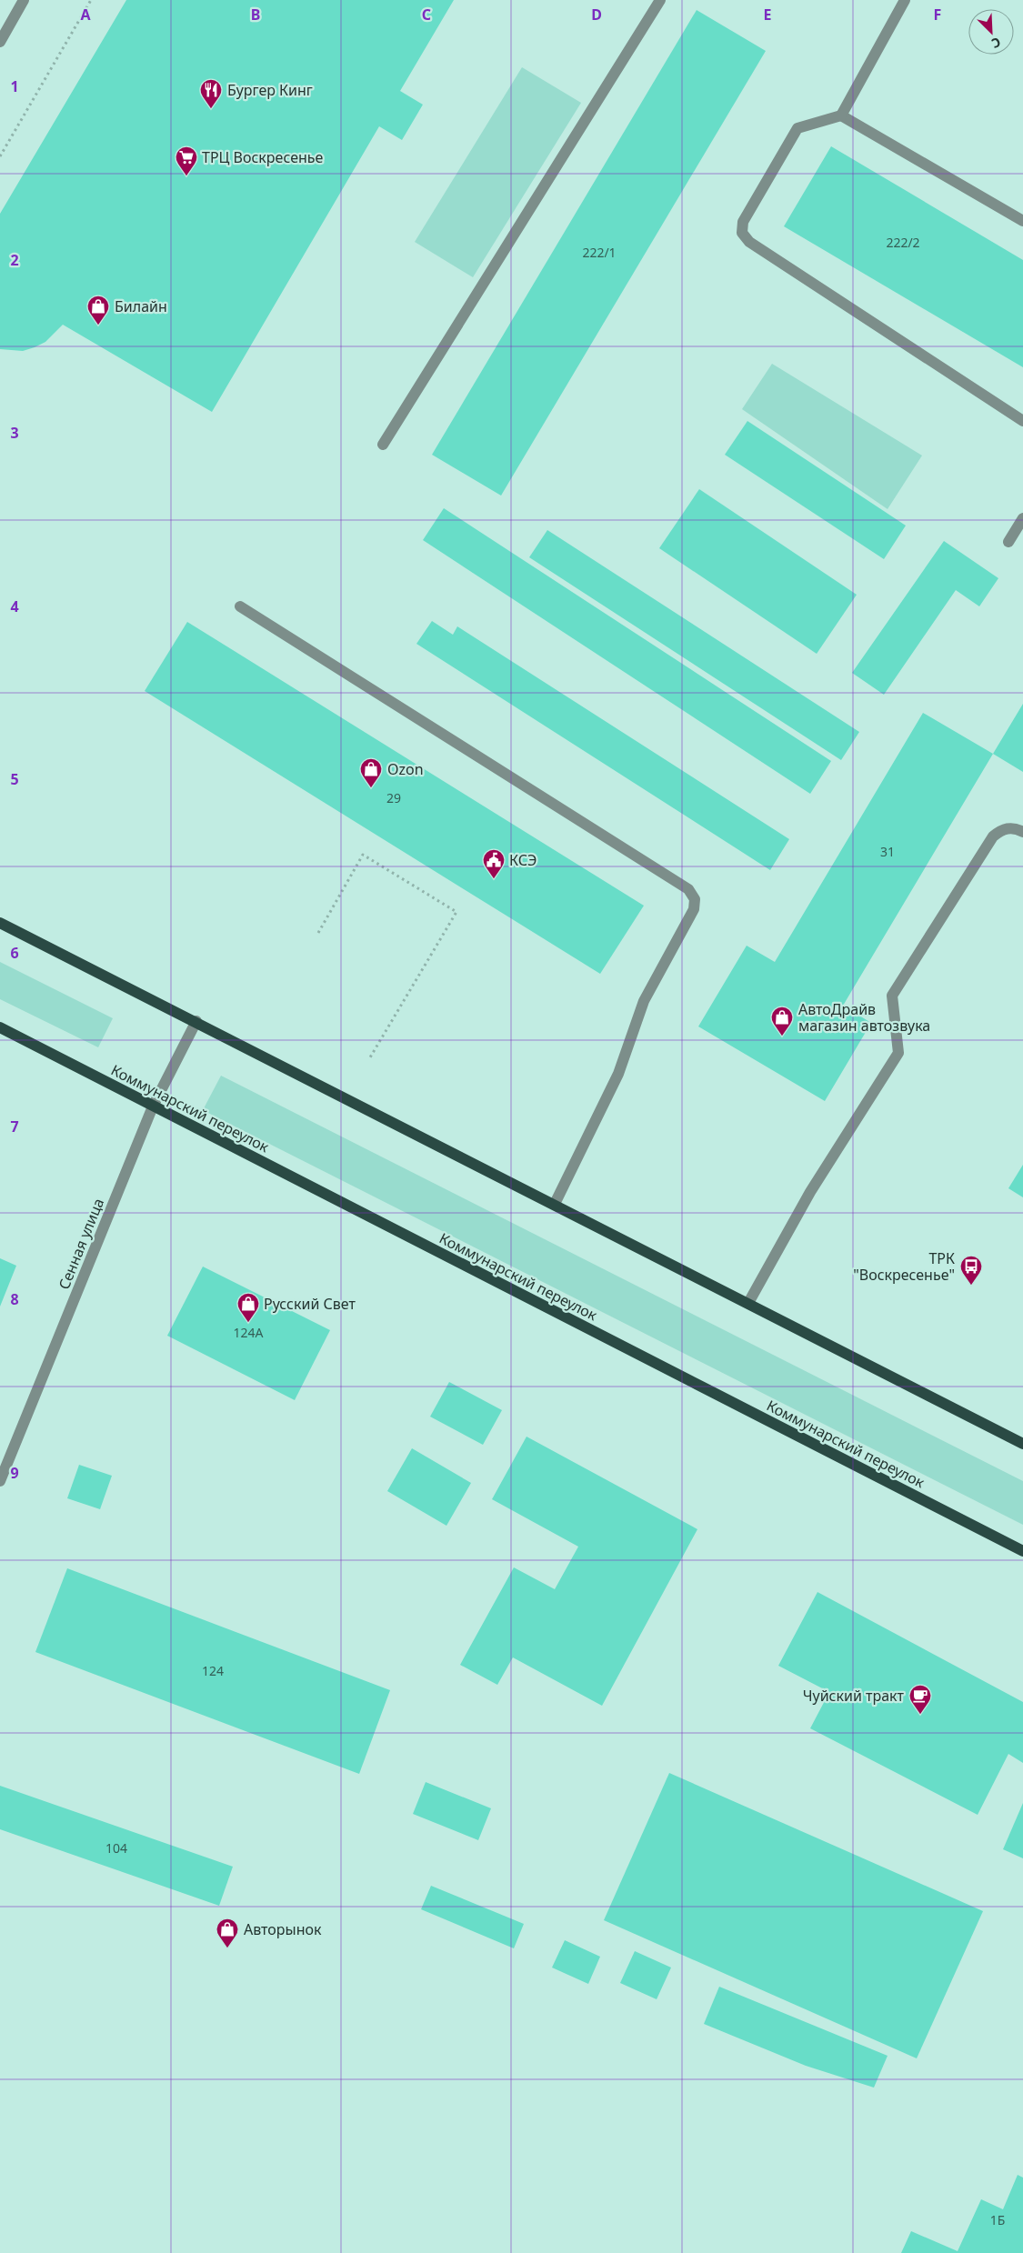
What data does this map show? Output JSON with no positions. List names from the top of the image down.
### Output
{
  "streets": {
    "main road": ["Коммунарский переулок"],
    "street": ["Сенная улица"]
  },
  "crossings": [
    ["Коммунарский переулок", "Сенная улица"]
  ],
  "places": {
    "restaurant": ["Бургер Кинг"],
    "supermarket": ["ТРЦ Воскресенье"],
    "shop": [
      "Билайн",
      "Ozon",
      "АвтоДрайв магазин автозвука",
      "Русский Свет",
      "Авторынок"
    ],
    "public building": ["КСЭ"],
    "bus stop": ["ТРК \"Воскресенье\""],
    "cafe": ["Чуйский тракт"]
  },
  "house_numbers": [
    "222/2",
    "222/1",
    "29",
    "31",
    "124А",
    "124",
    "104",
    "1Б"
  ],
  "north": "bottom right",
  "grid": {
    "columns": [
      "A",
      "B",
      "C",
      "D",
      "E",
      "F"
    ],
    "rows": [
      "1",
      "2",
      "3",
      "4",
      "5",
      "6",
      "7",
      "8",
      "9"
    ]
  }
}
